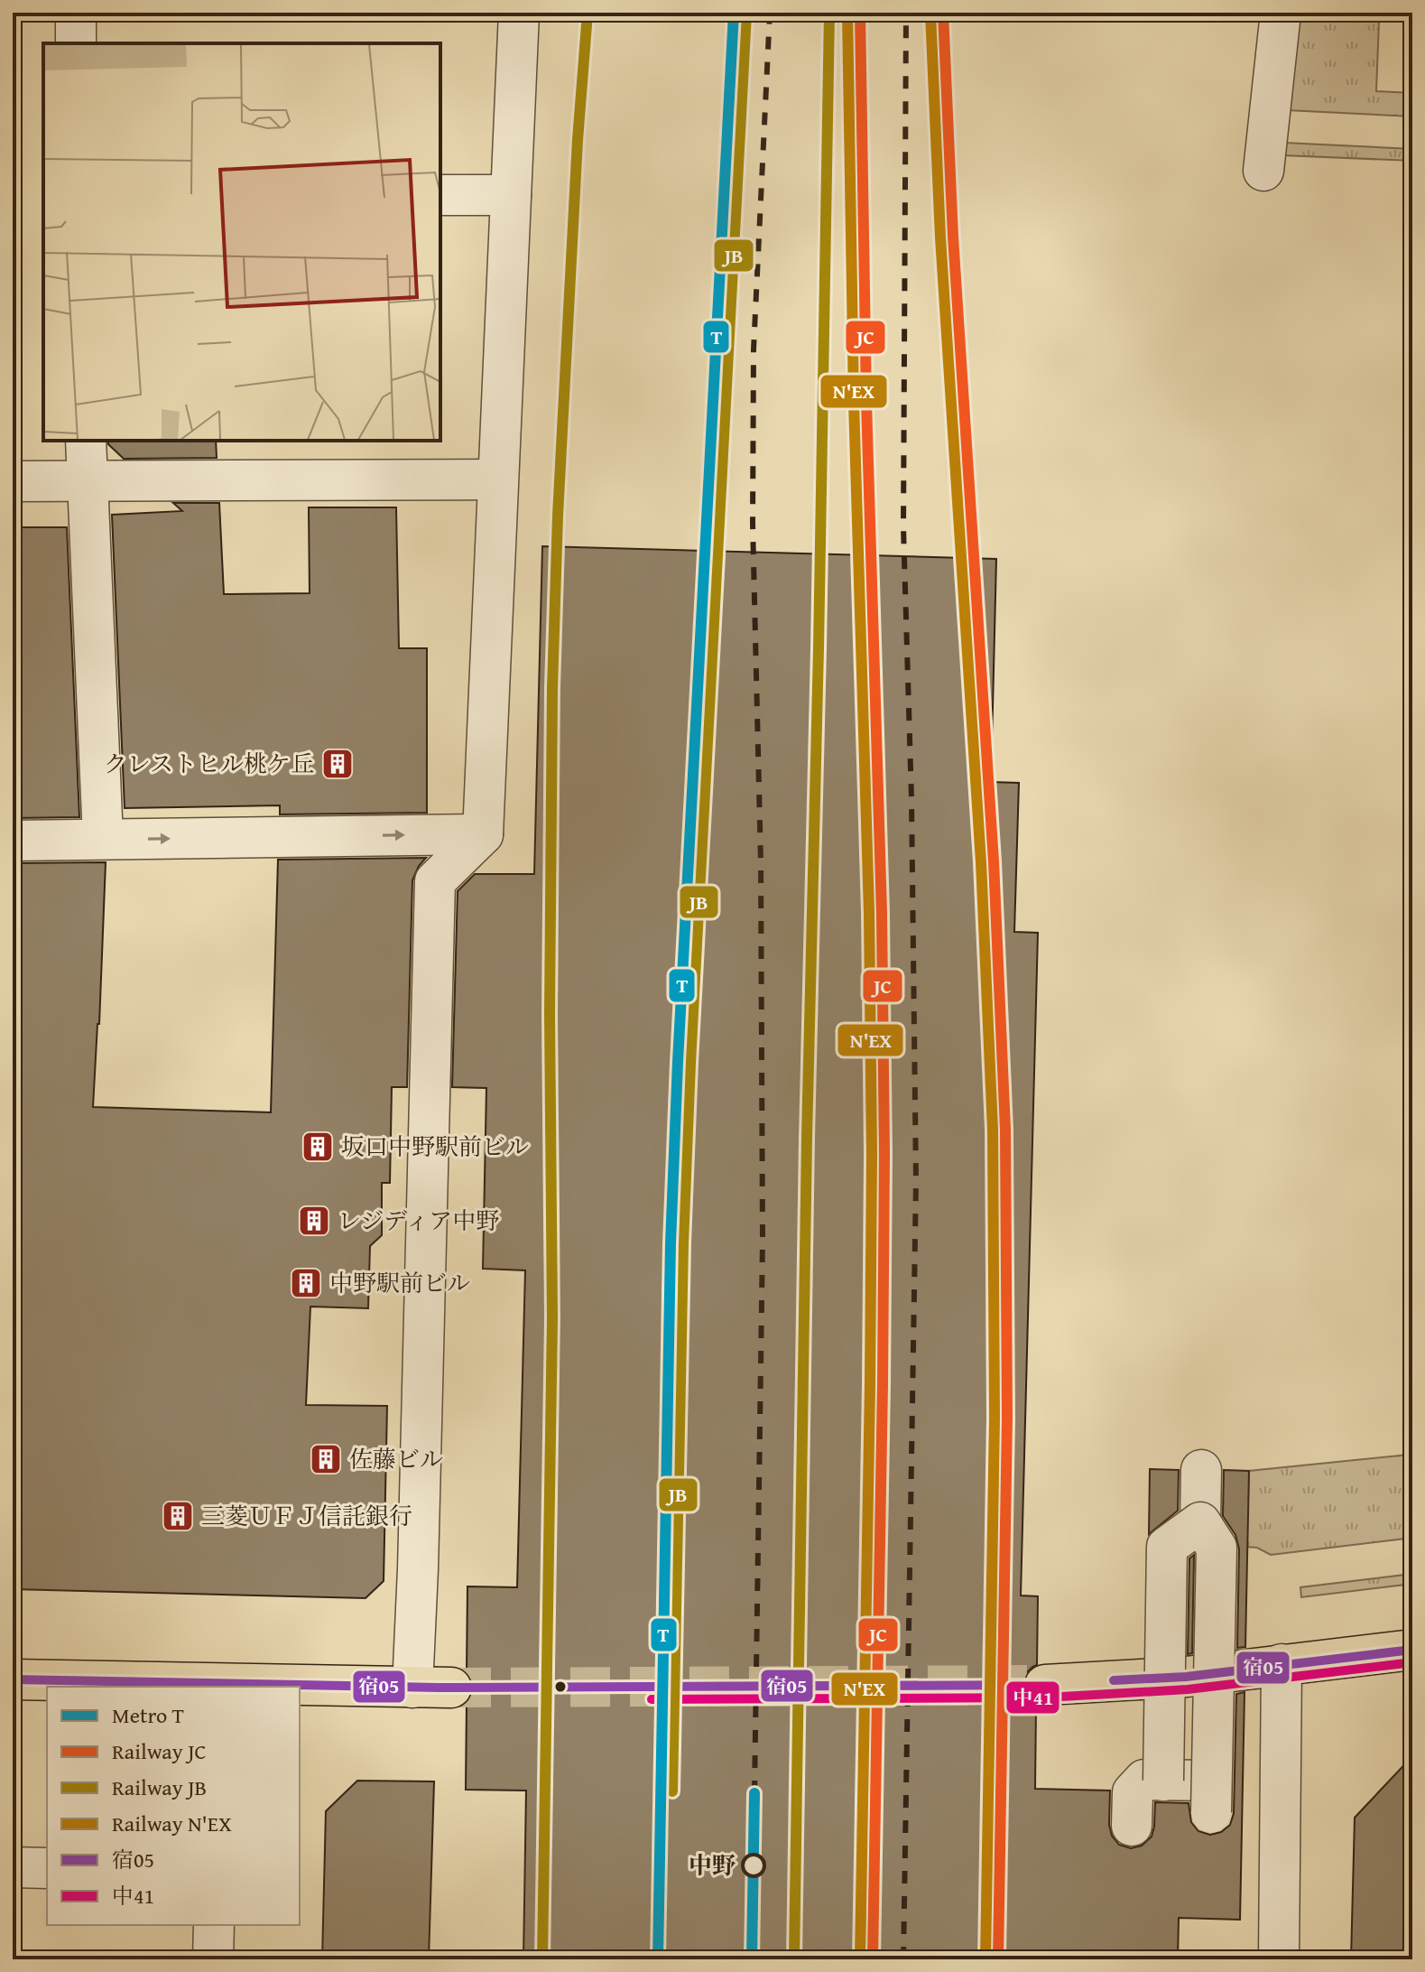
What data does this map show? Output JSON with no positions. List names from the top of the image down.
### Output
{
  "places": {
    "building": [
      "クレストヒル桃ケ丘",
      "坂口中野駅前ビル",
      "レジディア中野",
      "中野駅前ビル",
      "佐藤ビル",
      "三菱ＵＦＪ信託銀行"
    ],
    "other": ["中野"]
  },
  "lines": [
    "metro line T",
    "rail line JC",
    "rail line JB",
    "rail line N'EX",
    "transit line 宿05",
    "transit line 中41"
  ],
  "legend": [
    "Metro T",
    "Railway JC",
    "Railway JB",
    "Railway N'EX",
    "宿05",
    "中41"
  ]
}
